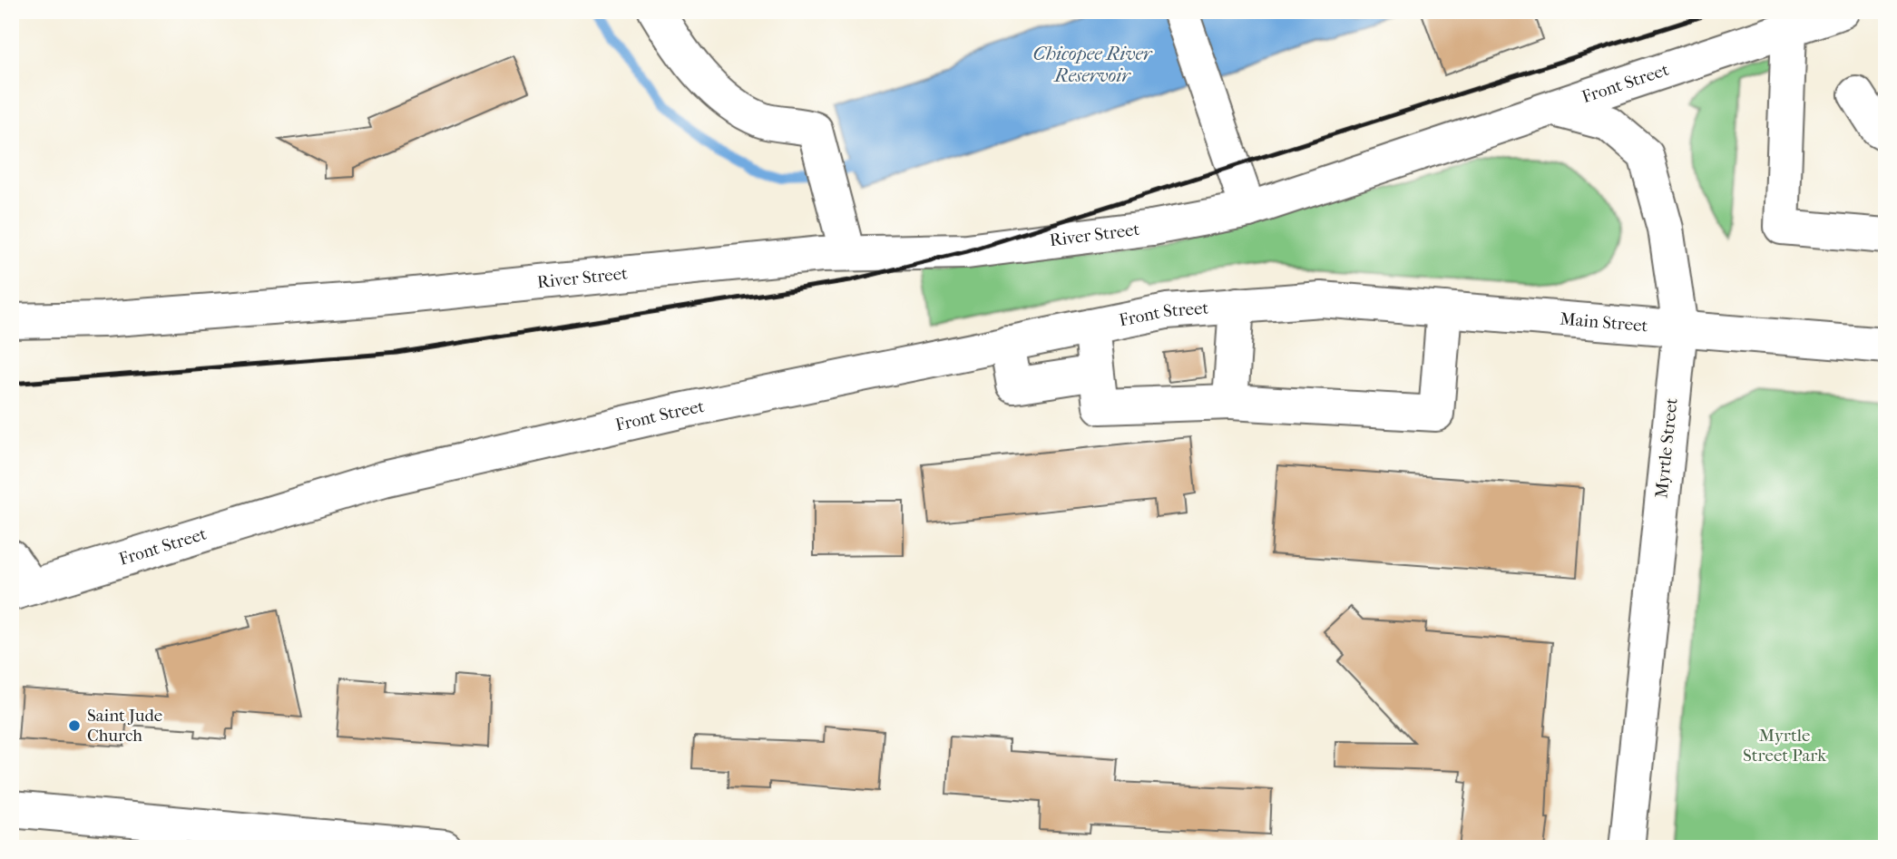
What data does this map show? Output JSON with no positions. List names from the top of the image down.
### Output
{
  "streets": {
    "main road": [
      "Front Street",
      "River Street",
      "Main Street",
      "Myrtle Street"
    ]
  },
  "crossings": [
    ["Front Street", "River Street"],
    ["Front Street", "Main Street"],
    ["Front Street", "Myrtle Street"],
    ["Main Street", "Myrtle Street"]
  ],
  "water": ["Chicopee River Reservoir"],
  "parks": ["Myrtle Street Park"],
  "places": ["Saint Jude Church"]
}
